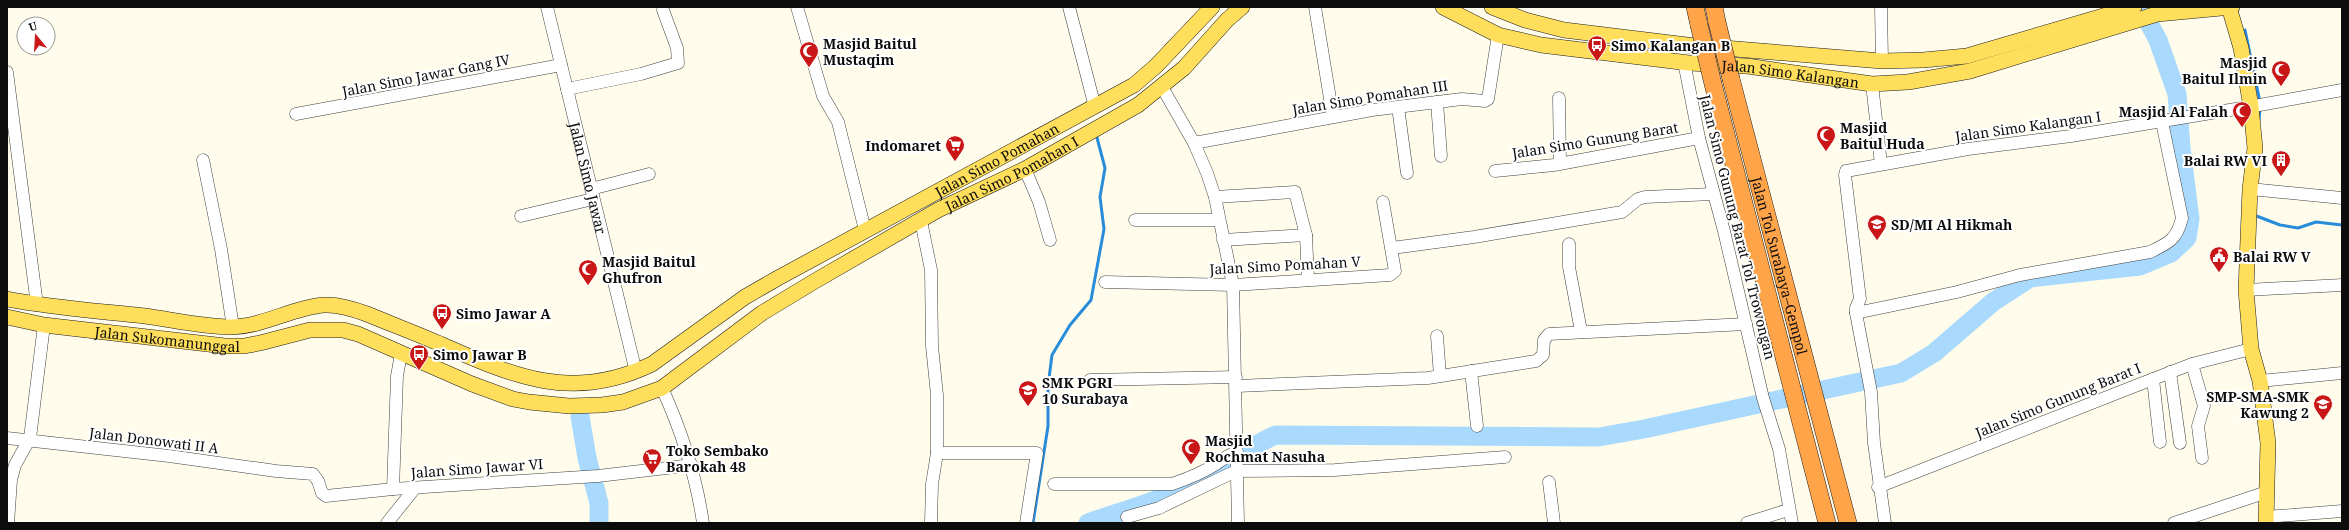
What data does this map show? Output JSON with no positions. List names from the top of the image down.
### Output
{
  "streets": {
    "highway": ["Jalan Tol Surabaya–Gempol"],
    "main road": [
      "Jalan Simo Kalangan",
      "Jalan Simo Pomahan",
      "Jalan Simo Pomahan I",
      "Jalan Sukomanunggal"
    ],
    "street": [
      "Jalan Simo Jawar Gang IV",
      "Jalan Simo Pomahan III",
      "Jalan Simo Kalangan I",
      "Jalan Simo Gunung Barat",
      "Jalan Simo Jawar",
      "Jalan Simo Gunung Barat Tol Trowongan",
      "Jalan Simo Pomahan V",
      "Jalan Simo Gunung Barat I",
      "Jalan Donowati II A",
      "Jalan Simo Jawar VI"
    ]
  },
  "crossings": [
    ["Jalan Simo Kalangan", "Jalan Simo Pomahan III"],
    ["Jalan Simo Kalangan", "Jalan Simo Gunung Barat Tol Trowongan"],
    ["Jalan Simo Jawar Gang IV", "Jalan Simo Jawar"],
    ["Jalan Simo Kalangan I", "Jalan Simo Gunung Barat I"],
    ["Jalan Simo Gunung Barat", "Jalan Simo Gunung Barat Tol Trowongan"],
    ["Jalan Simo Pomahan I", "Jalan Sukomanunggal"],
    ["Jalan Simo Jawar", "Jalan Sukomanunggal"],
    ["Jalan Donowati II A", "Jalan Simo Jawar VI"]
  ],
  "places": {
    "bus stop": ["Simo Kalangan B", "Simo Jawar A", "Simo Jawar B"],
    "mosque": [
      "Masjid Baitul Mustaqim",
      "Masjid Baitul Ilmin",
      "Masjid Al Falah",
      "Masjid Baitul Huda",
      "Masjid Baitul Ghufron",
      "Masjid Rochmat Nasuha"
    ],
    "supermarket": ["Indomaret", "Toko Sembako Barokah 48"],
    "building": ["Balai RW VI"],
    "school or university": ["SD/MI Al Hikmah", "SMK PGRI 10 Surabaya", "SMP-SMA-SMK Kawung 2"],
    "public building": ["Balai RW V"]
  },
  "north": "top"
}
